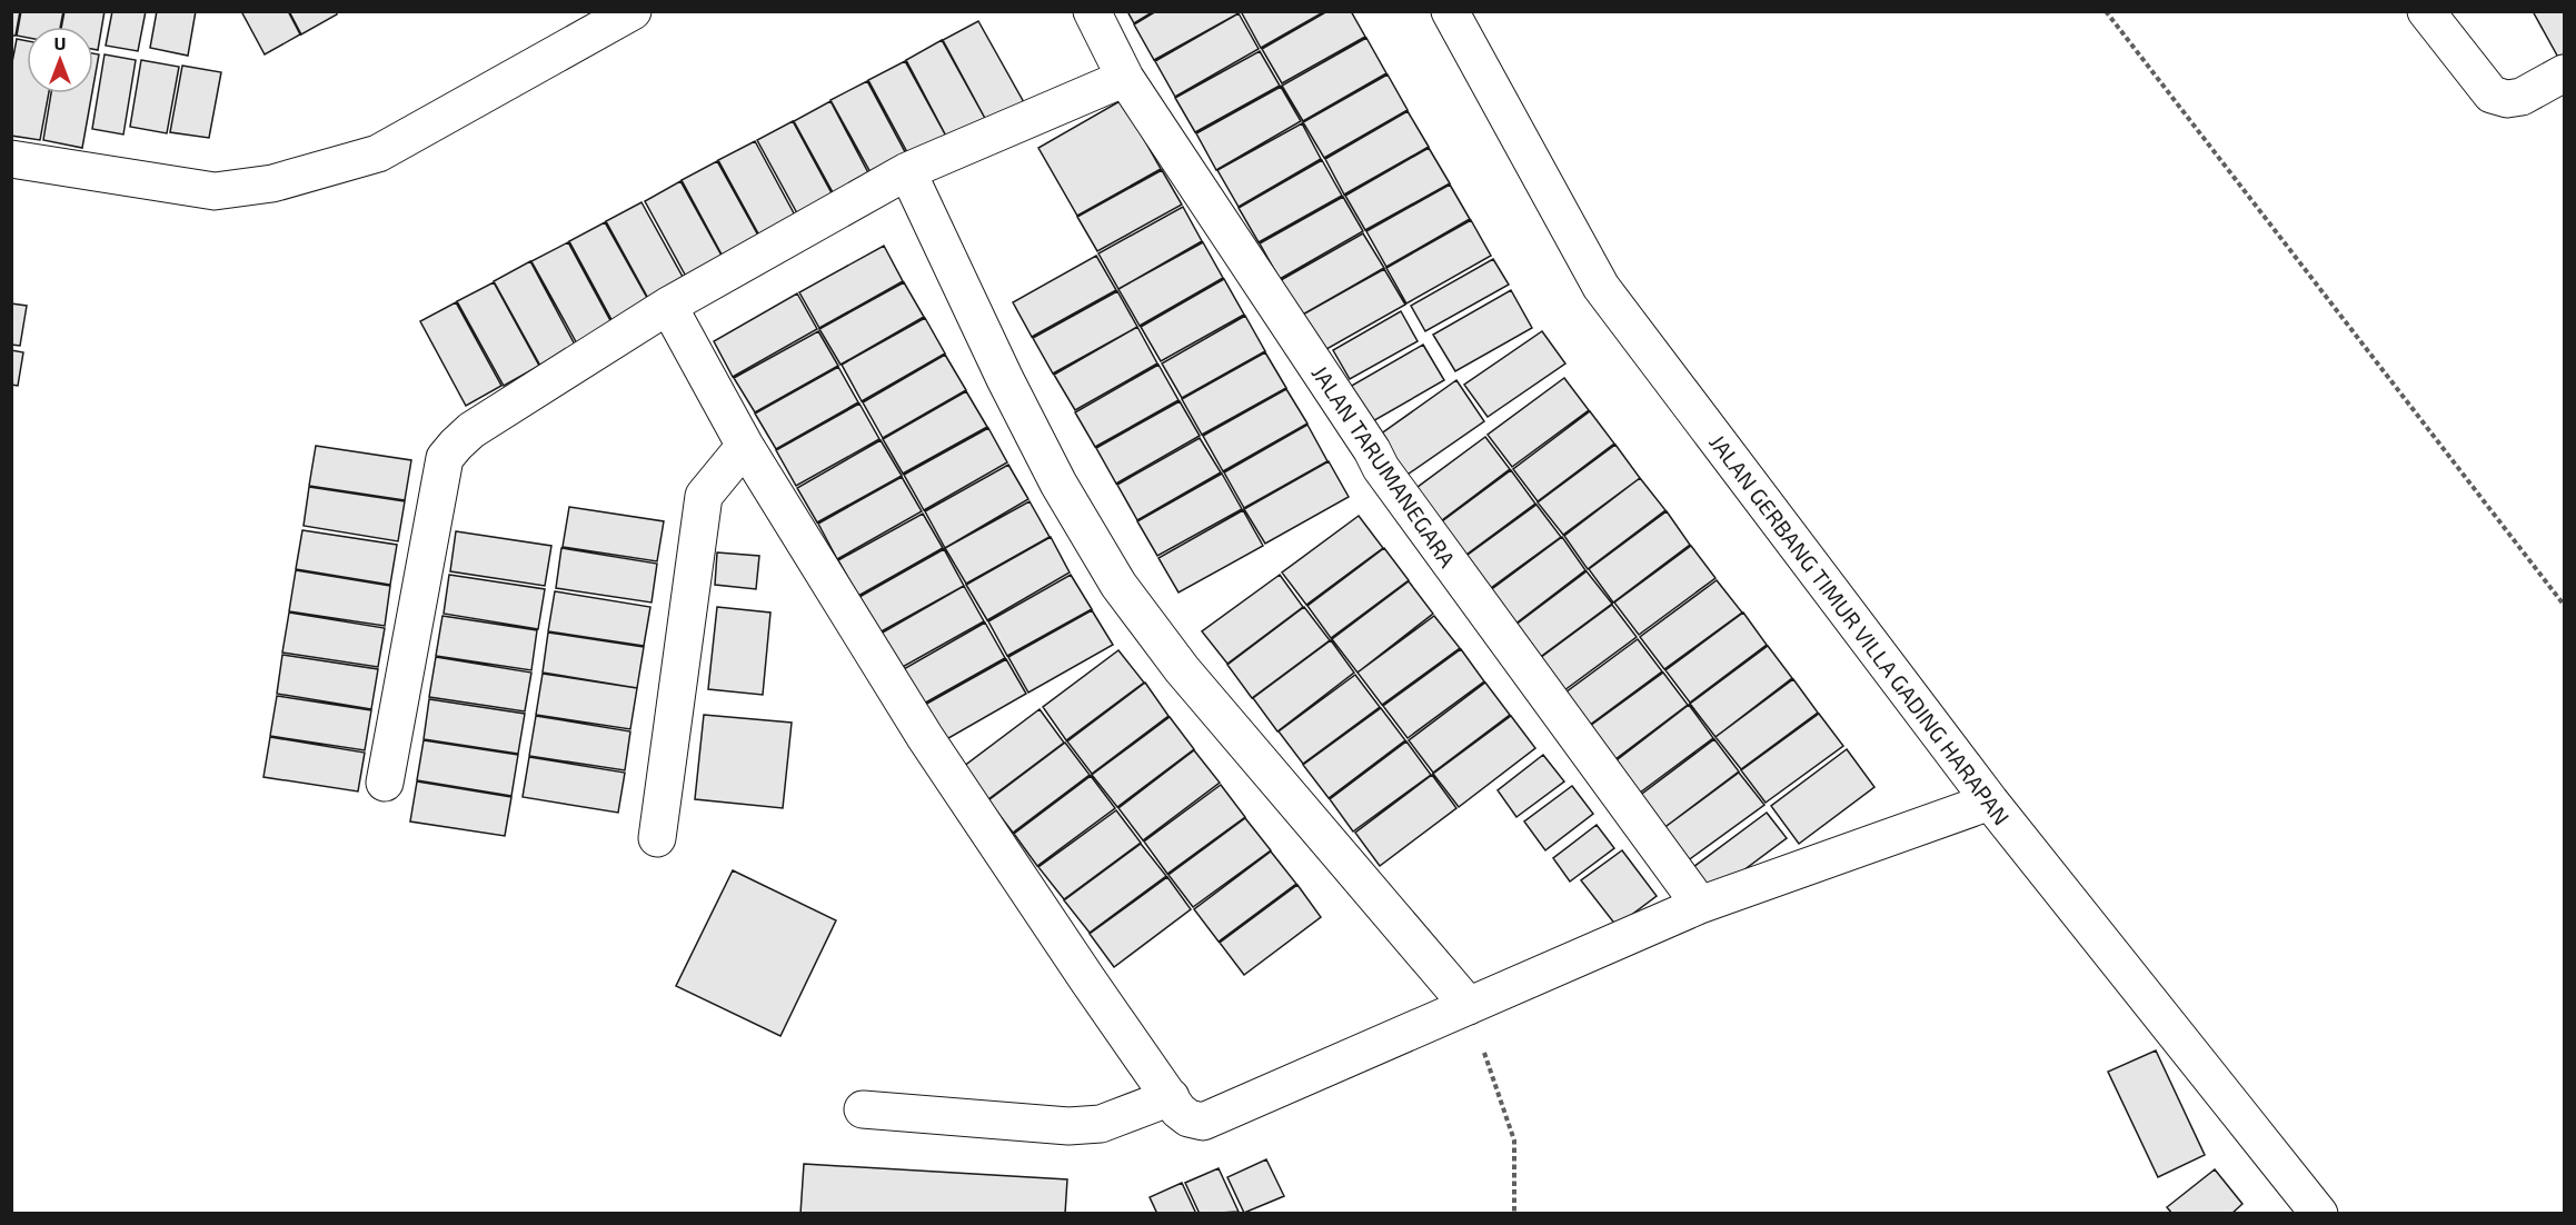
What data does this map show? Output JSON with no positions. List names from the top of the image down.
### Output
{
  "streets": {
    "street": ["JALAN TARUMANEGARA", "JALAN GERBANG TIMUR VILLA GADING HARAPAN"]
  },
  "north": "top"
}
